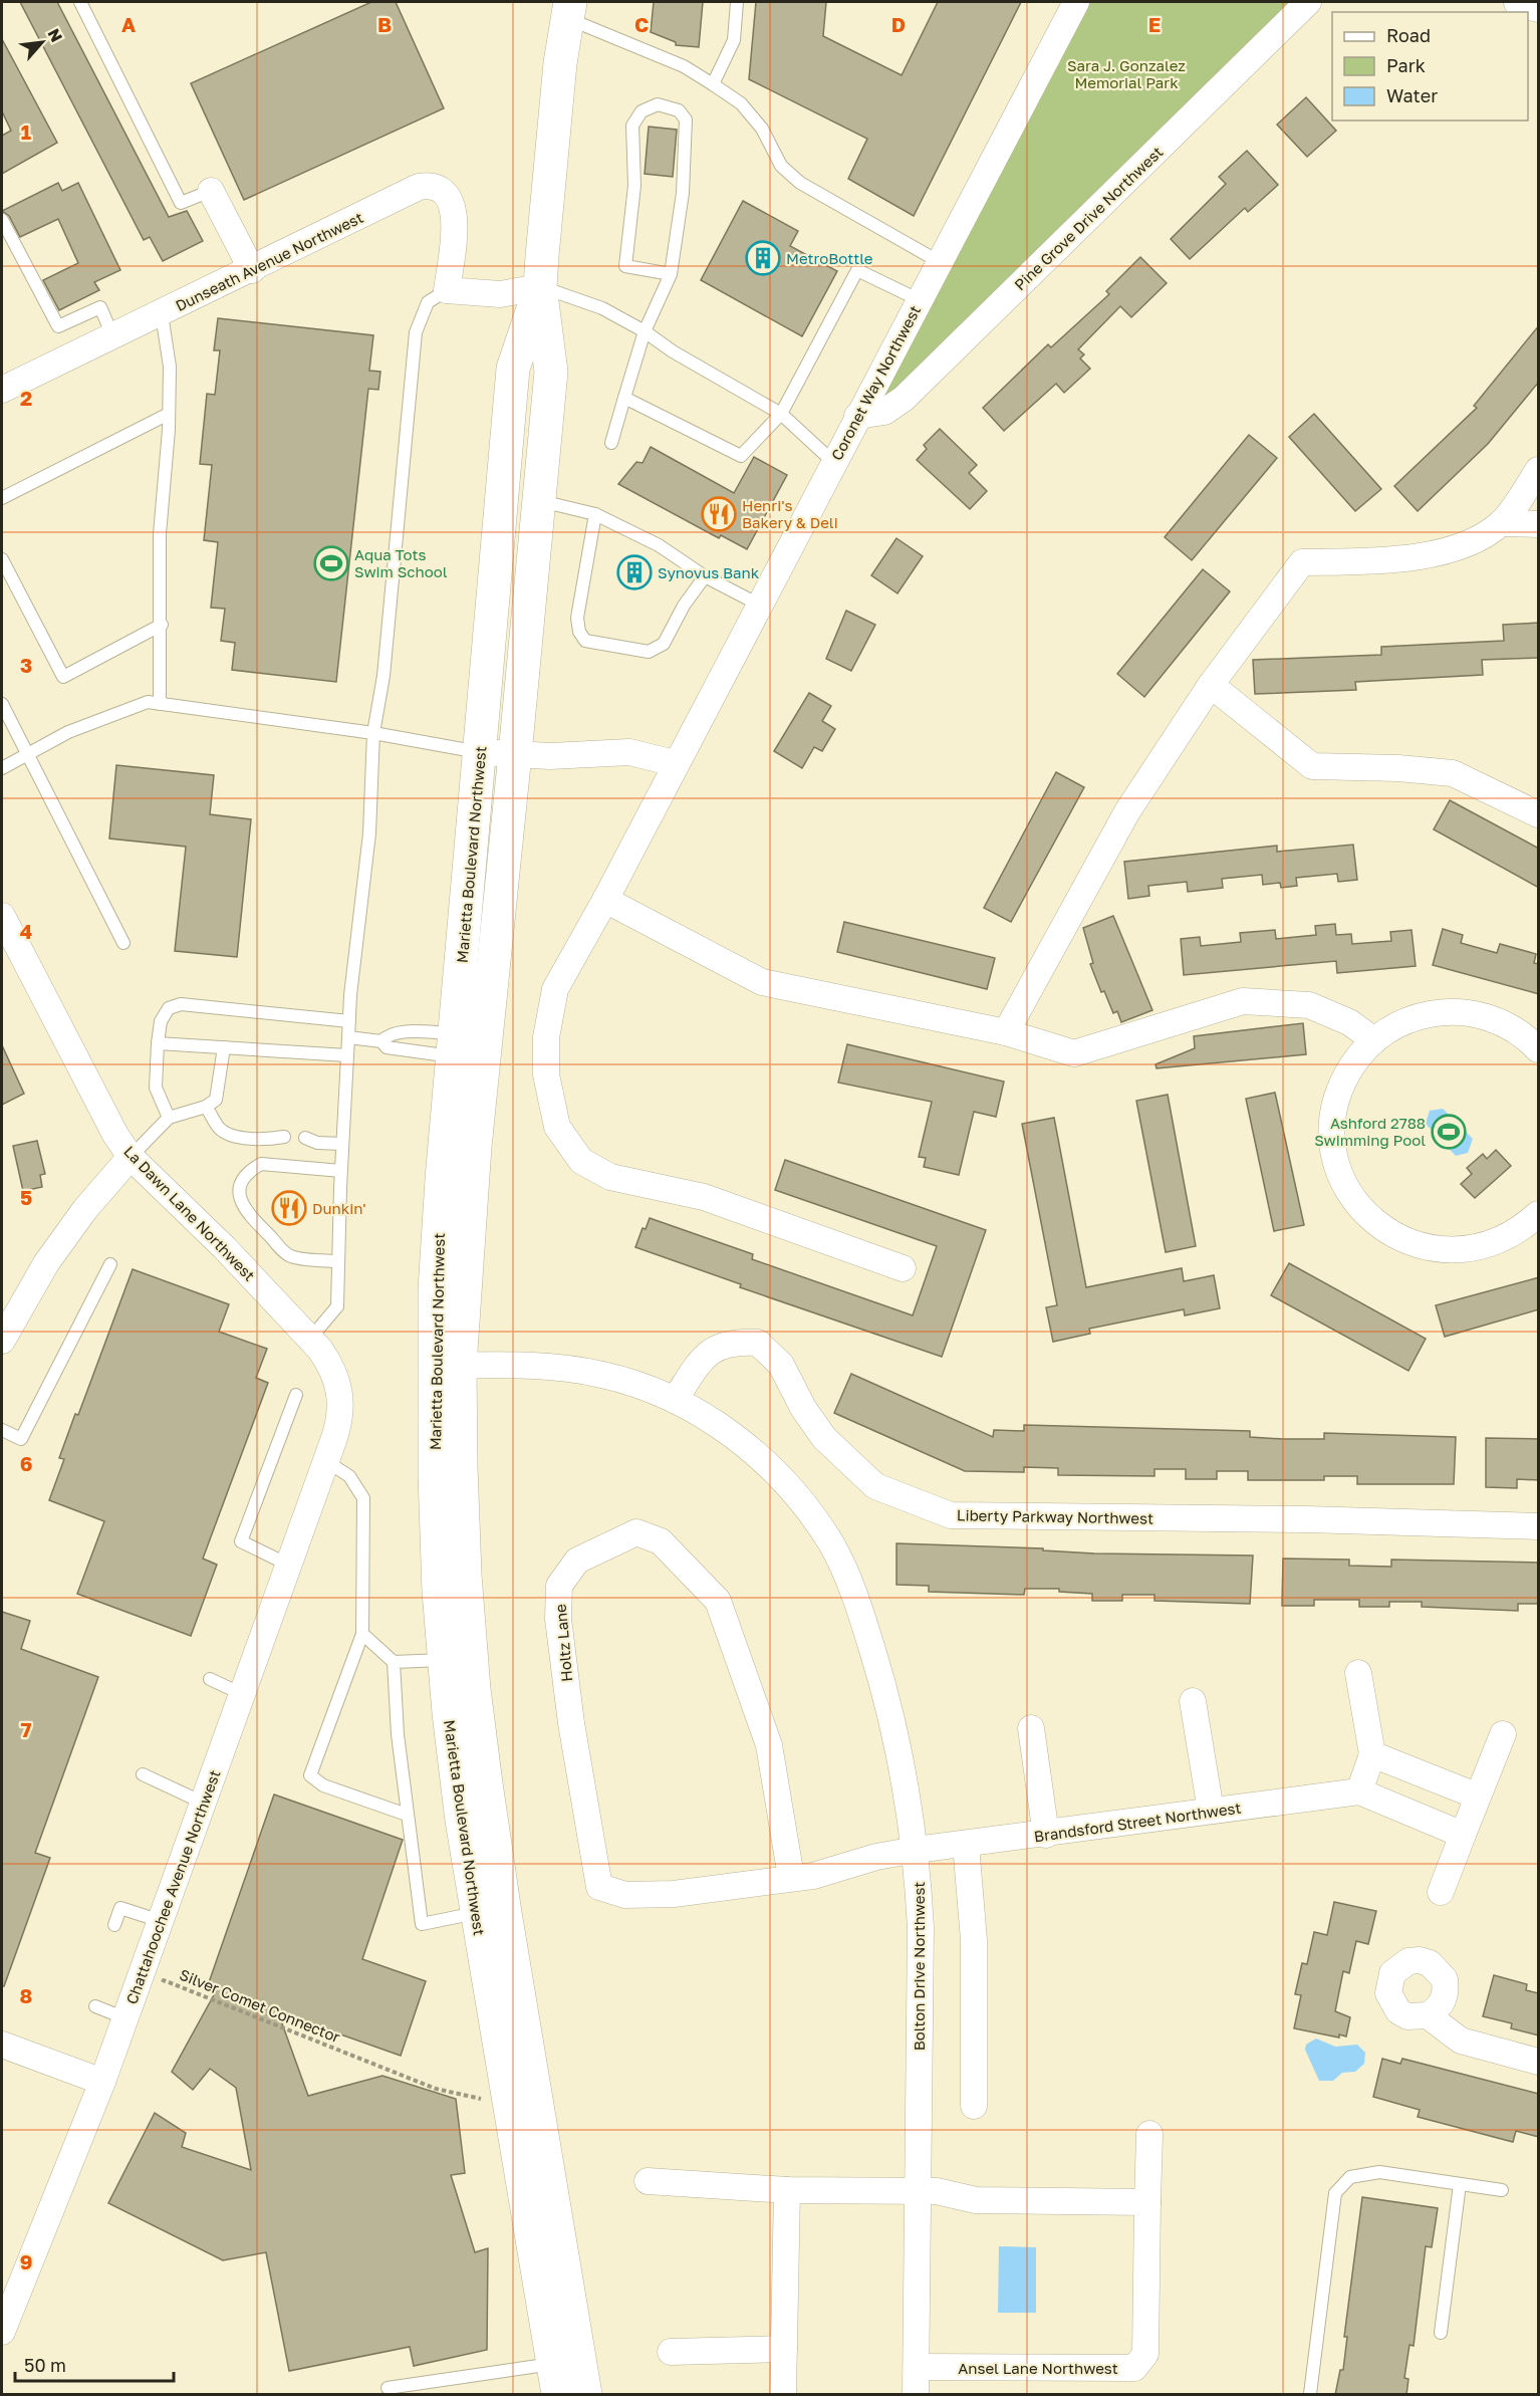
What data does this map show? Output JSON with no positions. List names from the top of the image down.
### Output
{
  "streets": {
    "main road": ["Marietta Boulevard Northwest"],
    "street": [
      "Pine Grove Drive Northwest",
      "Dunseath Avenue Northwest",
      "Coronet Way Northwest",
      "La Dawn Lane Northwest",
      "Liberty Parkway Northwest",
      "Holtz Lane",
      "Brandsford Street Northwest",
      "Chattahoochee Avenue Northwest",
      "Bolton Drive Northwest",
      "Ansel Lane Northwest"
    ],
    "path": ["Silver Comet Connector"]
  },
  "crossings": [
    ["Pine Grove Drive Northwest", "Coronet Way Northwest"],
    ["Marietta Boulevard Northwest", "Bolton Drive Northwest"],
    ["La Dawn Lane Northwest", "Chattahoochee Avenue Northwest"],
    ["Liberty Parkway Northwest", "Bolton Drive Northwest"],
    ["Holtz Lane", "Brandsford Street Northwest"],
    ["Holtz Lane", "Bolton Drive Northwest"],
    ["Brandsford Street Northwest", "Bolton Drive Northwest"],
    ["Bolton Drive Northwest", "Ansel Lane Northwest"]
  ],
  "parks": ["Sara J. Gonzalez Memorial Park"],
  "places": {
    "building": ["MetroBottle", "Synovus Bank"],
    "restaurant": ["Henri's Bakery & Deli", "Dunkin'"],
    "sports": ["Aqua Tots Swim School", "Ashford 2788 Swimming Pool"]
  },
  "legend": ["Road", "Park", "Water"],
  "scale_bar": "50 m",
  "north": "top right",
  "grid": {
    "columns": [
      "A",
      "B",
      "C",
      "D",
      "E"
    ],
    "rows": [
      "1",
      "2",
      "3",
      "4",
      "5",
      "6",
      "7",
      "8",
      "9"
    ]
  }
}
